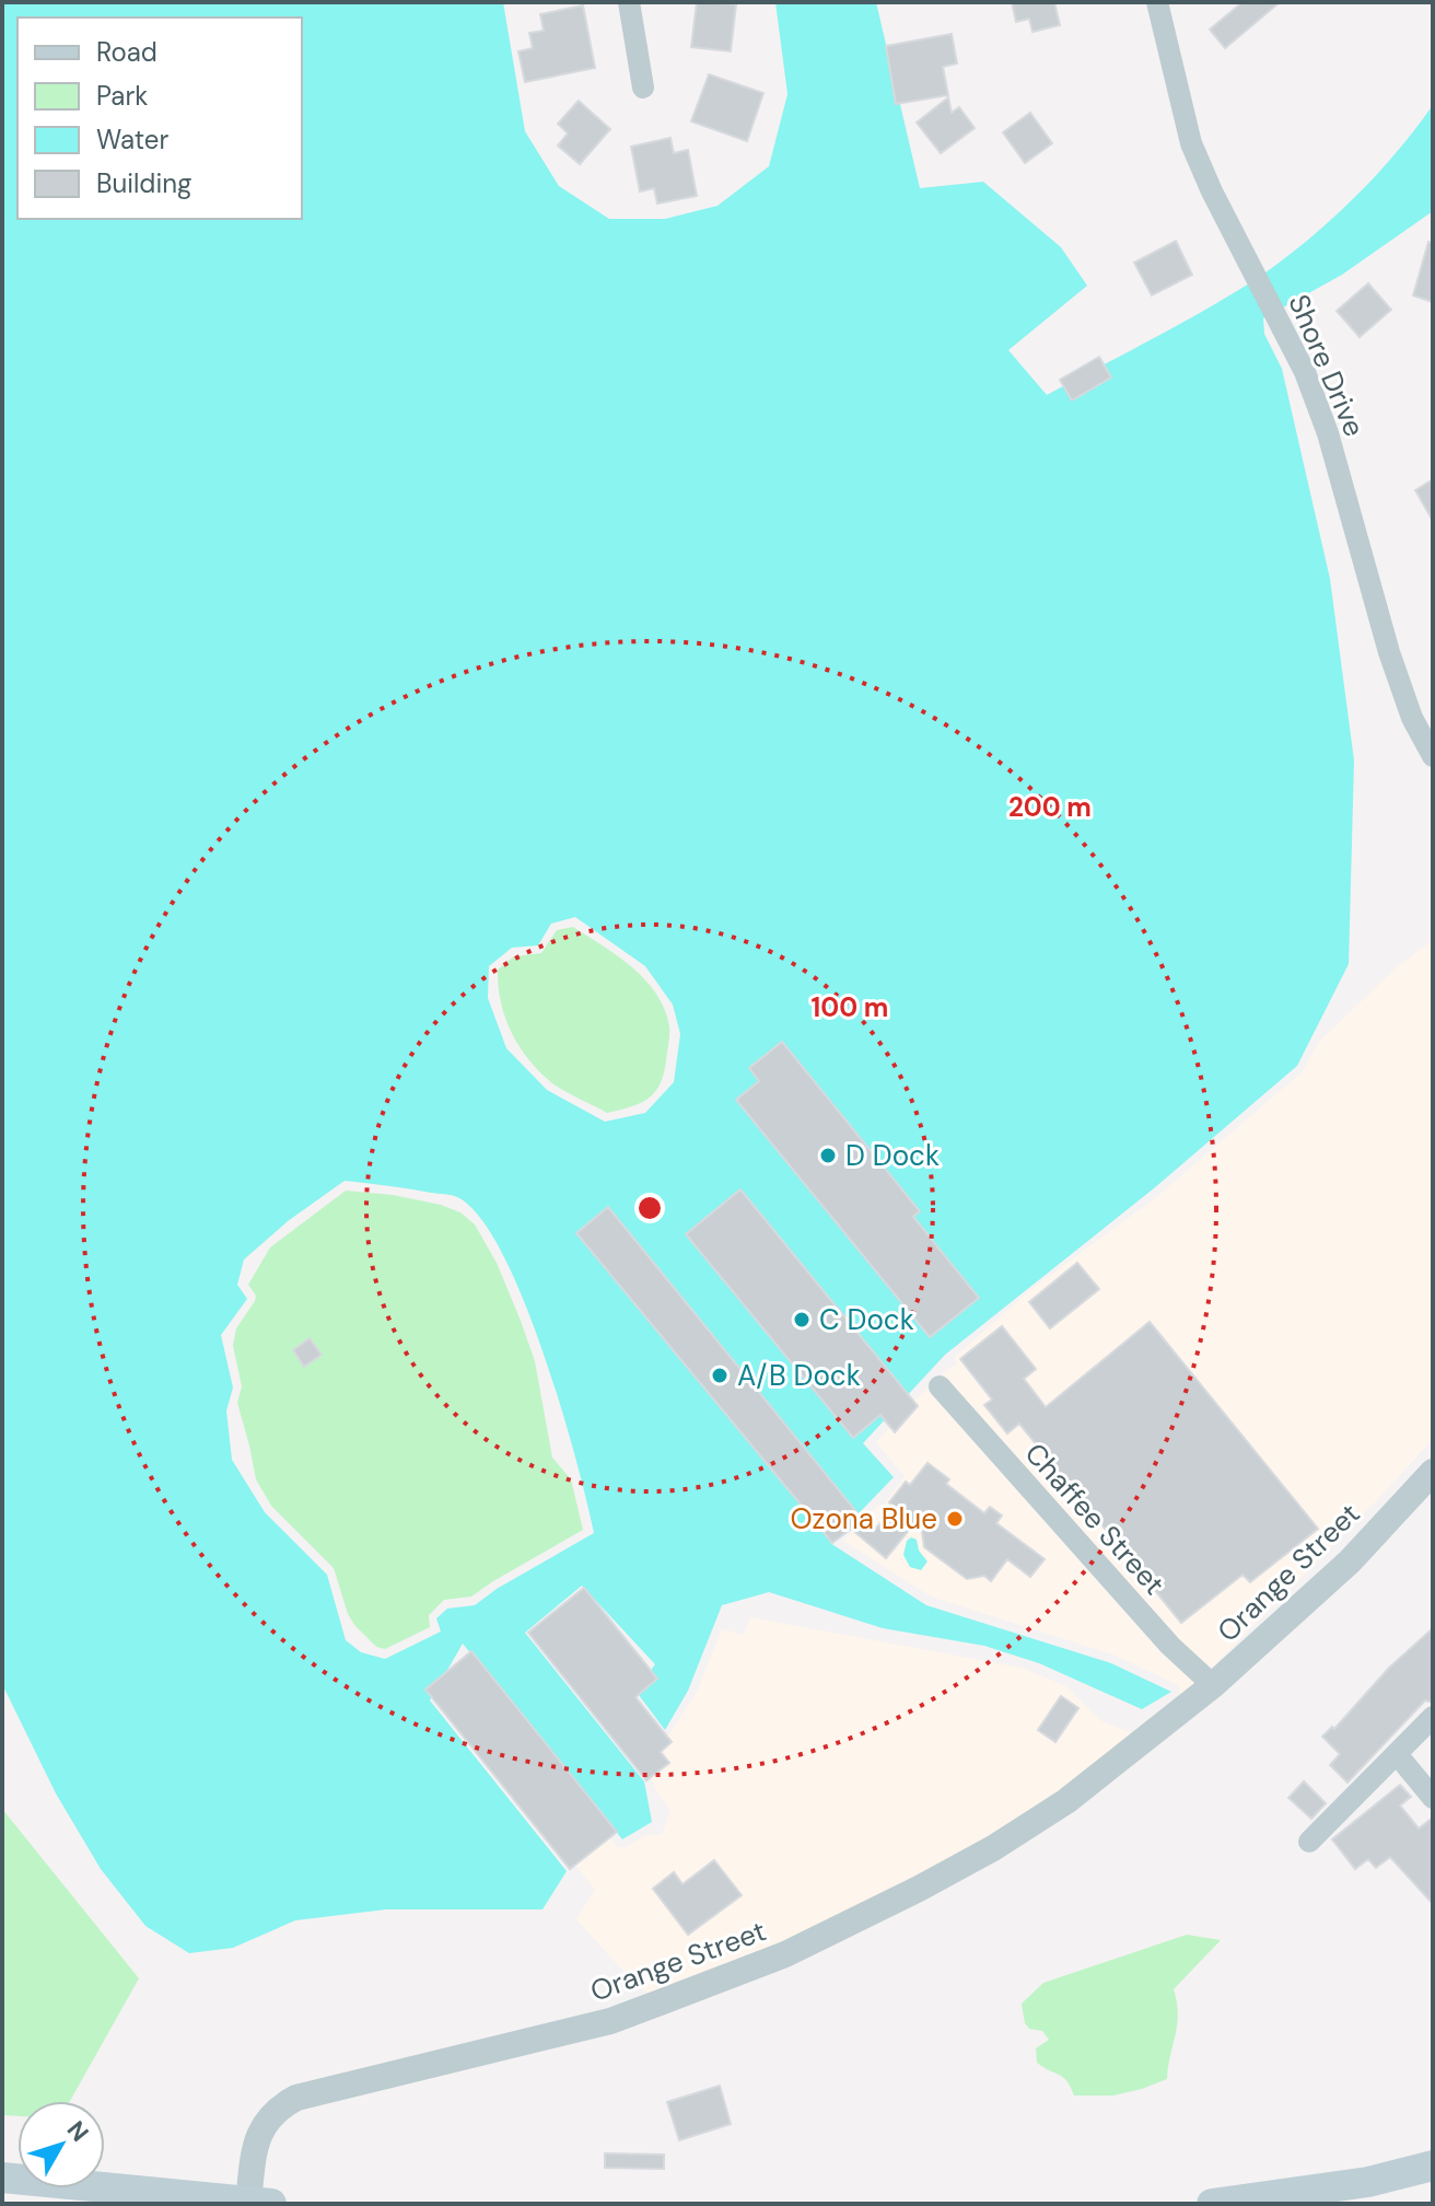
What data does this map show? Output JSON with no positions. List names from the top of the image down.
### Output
{
  "streets": {
    "street": ["Shore Drive", "Chaffee Street", "Orange Street"]
  },
  "crossings": [
    ["Chaffee Street", "Orange Street"]
  ],
  "places": [
    "D Dock",
    "C Dock",
    "A/B Dock",
    "Ozona Blue"
  ],
  "legend": [
    "Road",
    "Park",
    "Water",
    "Building"
  ],
  "north": "top right",
  "rings": ["200 m", "100 m"]
}
